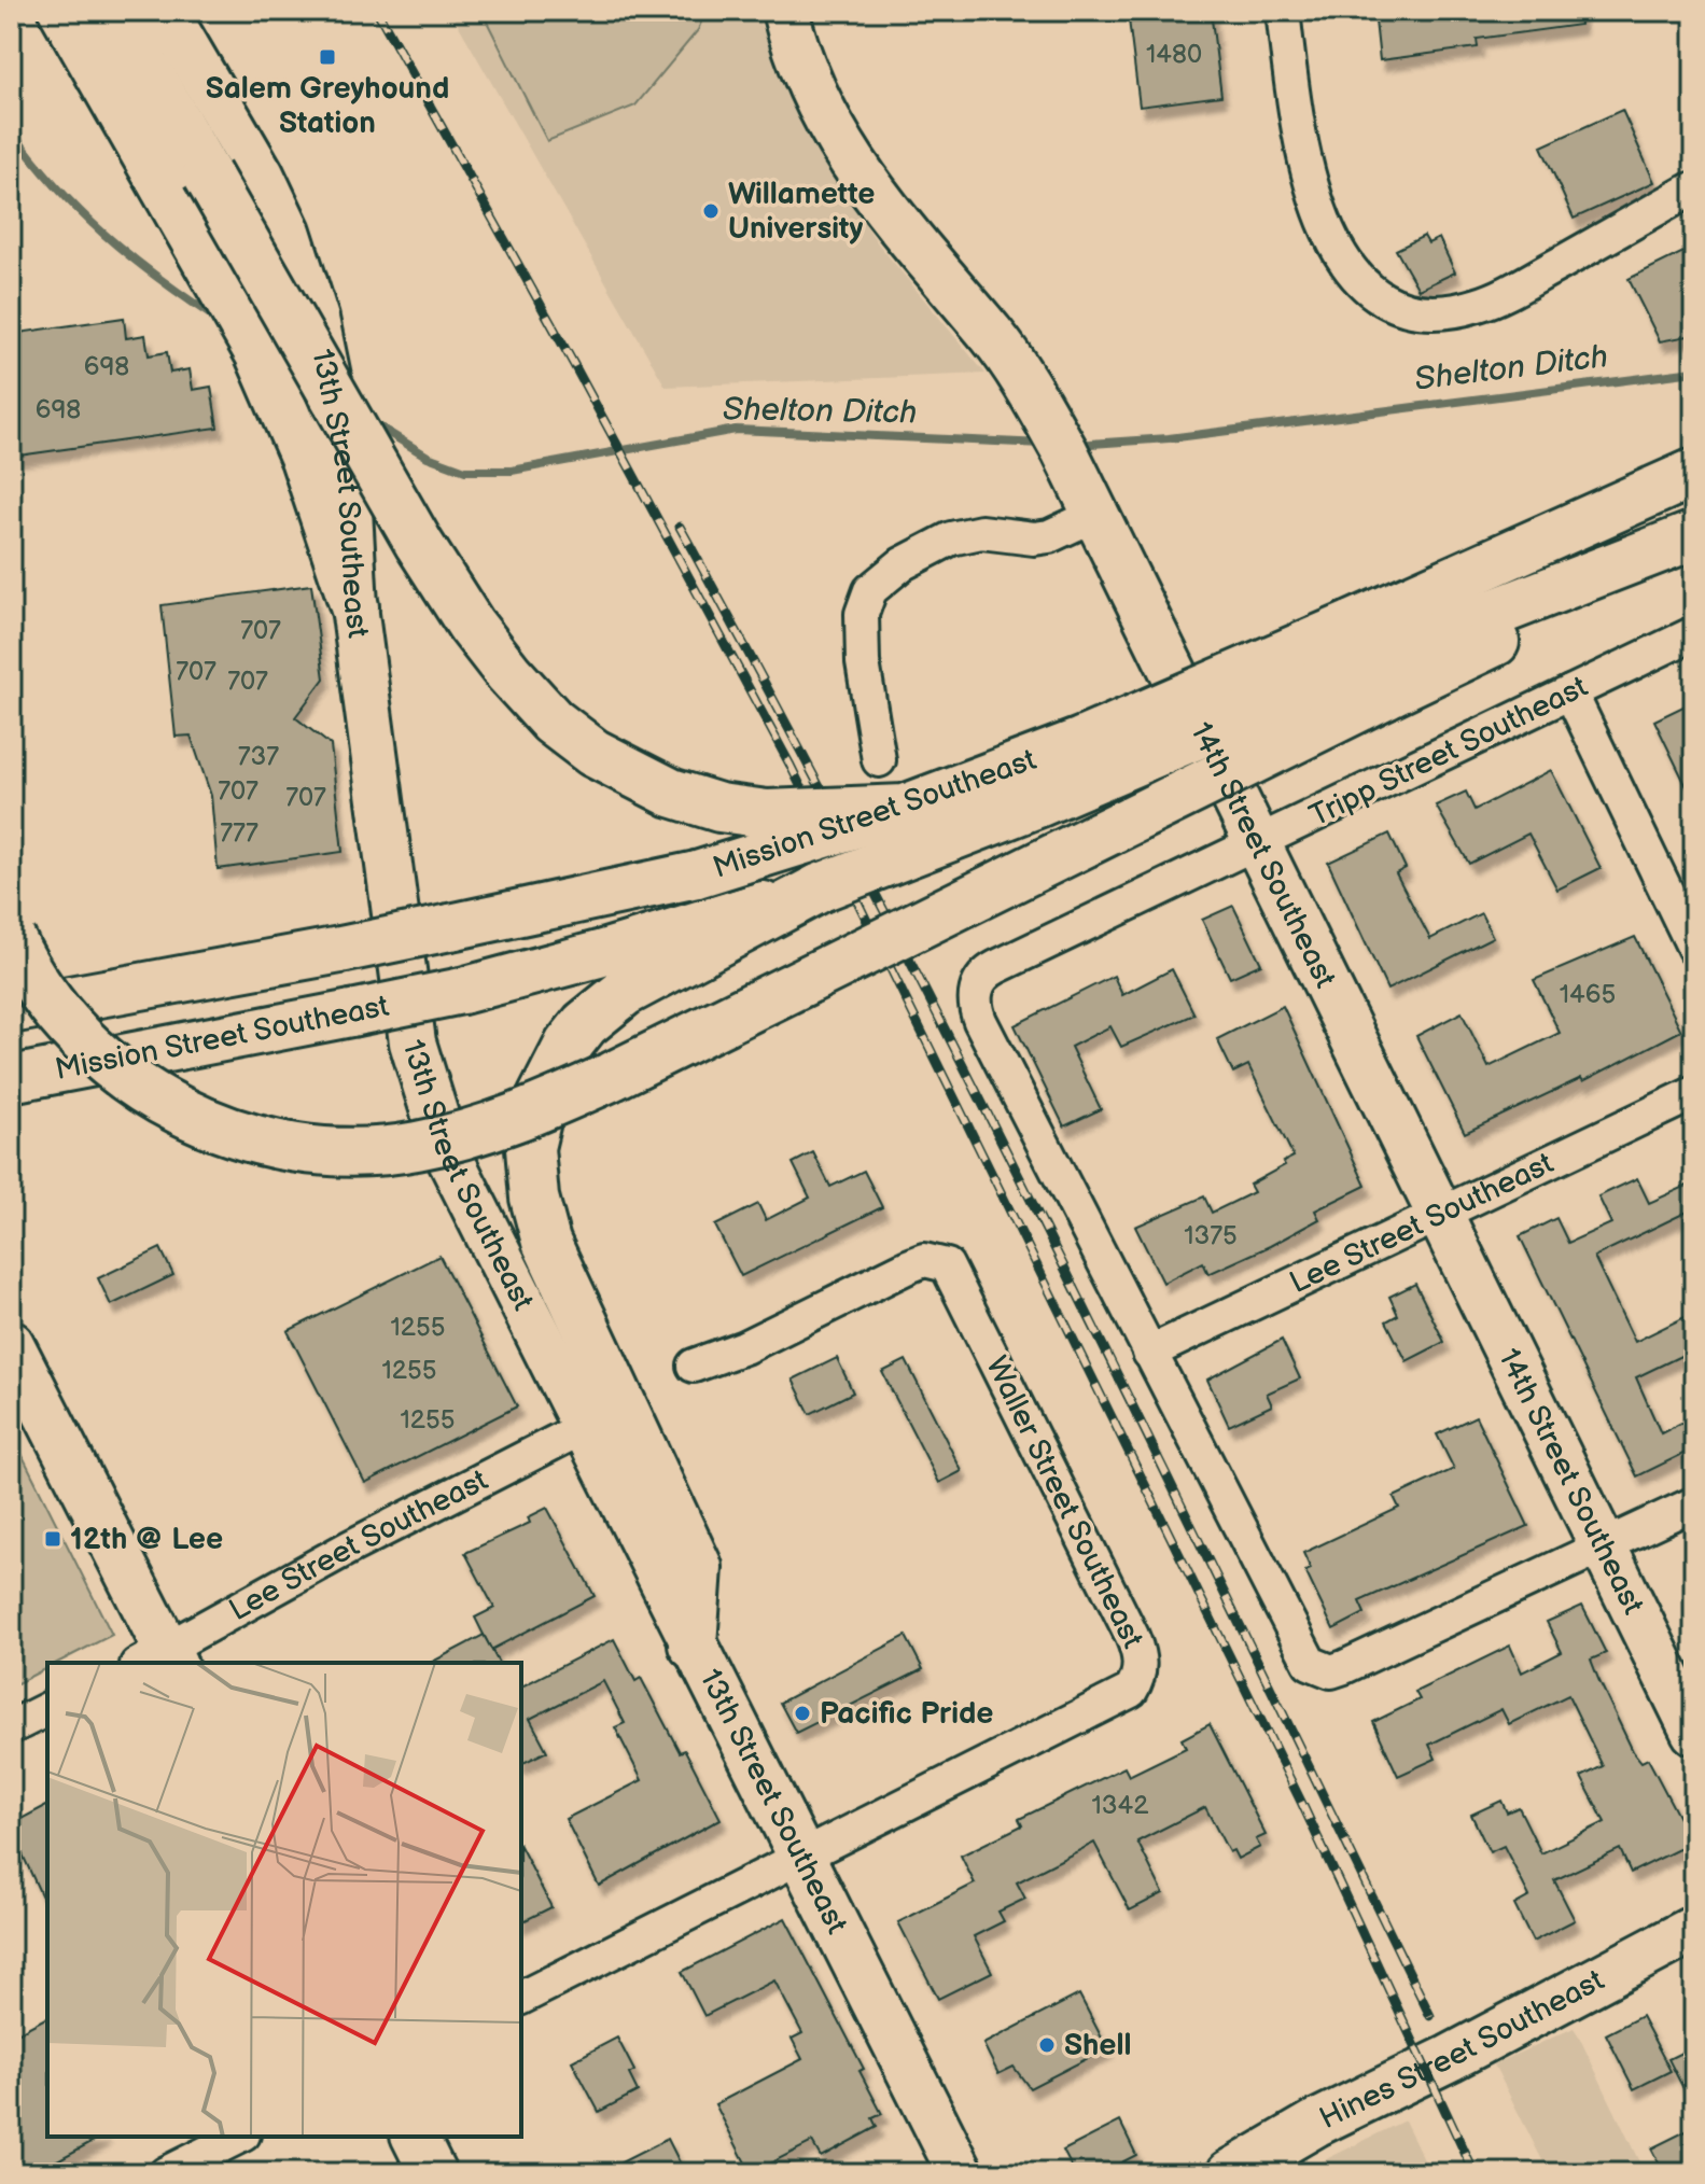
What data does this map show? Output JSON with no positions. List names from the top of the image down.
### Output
{
  "streets": {
    "highway": ["Mission Street Southeast"],
    "main road": ["13th Street Southeast", "14th Street Southeast", "Hines Street Southeast"],
    "street": ["Tripp Street Southeast", "Lee Street Southeast", "Waller Street Southeast"]
  },
  "crossings": [
    ["13th Street Southeast", "Mission Street Southeast"],
    ["13th Street Southeast", "Lee Street Southeast"],
    ["13th Street Southeast", "Waller Street Southeast"],
    ["Tripp Street Southeast", "14th Street Southeast"],
    ["Tripp Street Southeast", "Lee Street Southeast"],
    ["14th Street Southeast", "Lee Street Southeast"]
  ],
  "water": ["Shelton Ditch"],
  "places": {
    "transit": ["Salem Greyhound Station", "12th @ Lee"],
    "other": ["Willamette University", "Pacific Pride", "Shell"]
  },
  "house_numbers": [
    "1480",
    "698",
    "698",
    "707",
    "707",
    "707",
    "737",
    "707",
    "707",
    "777",
    "1465",
    "1375",
    "1255",
    "1255",
    "1255",
    "1342"
  ]
}
